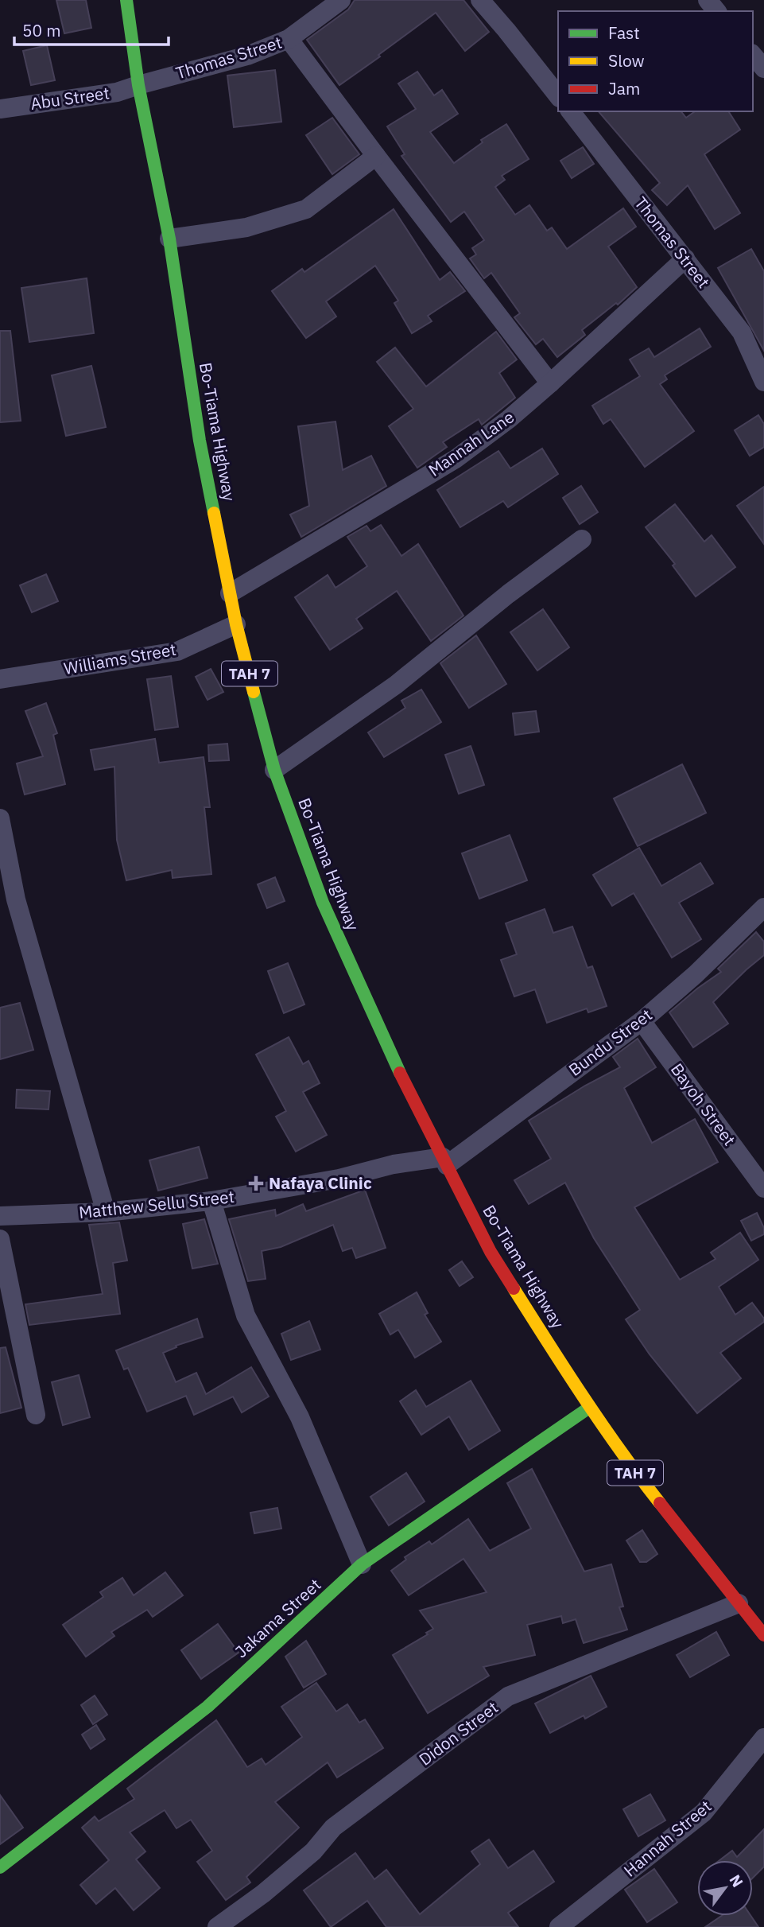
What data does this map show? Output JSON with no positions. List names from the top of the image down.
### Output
{
  "streets": {
    "main road": ["Bo-Tiama Highway", "TAH 7", "Jakama Street"],
    "street": [
      "Thomas Street",
      "Abu Street",
      "Mannah Lane",
      "Williams Street",
      "Bundu Street",
      "Bayoh Street",
      "Matthew Sellu Street",
      "Didon Street",
      "Hannah Street"
    ]
  },
  "crossings": [
    ["Thomas Street", "Abu Street"],
    ["Thomas Street", "Bo-Tiama Highway"],
    ["Thomas Street", "Mannah Lane"],
    ["Abu Street", "Bo-Tiama Highway"],
    ["Bo-Tiama Highway", "Mannah Lane"],
    ["Bo-Tiama Highway", "Williams Street"],
    ["Bo-Tiama Highway", "Bundu Street"],
    ["Bo-Tiama Highway", "Matthew Sellu Street"],
    ["Bo-Tiama Highway", "Jakama Street"],
    ["Bo-Tiama Highway", "Didon Street"],
    ["Bundu Street", "Bayoh Street"],
    ["Bundu Street", "Matthew Sellu Street"]
  ],
  "places": {
    "health": ["Nafaya Clinic"]
  },
  "legend": ["Fast", "Slow", "Jam"],
  "scale_bar": "50 m",
  "north": "top right"
}
